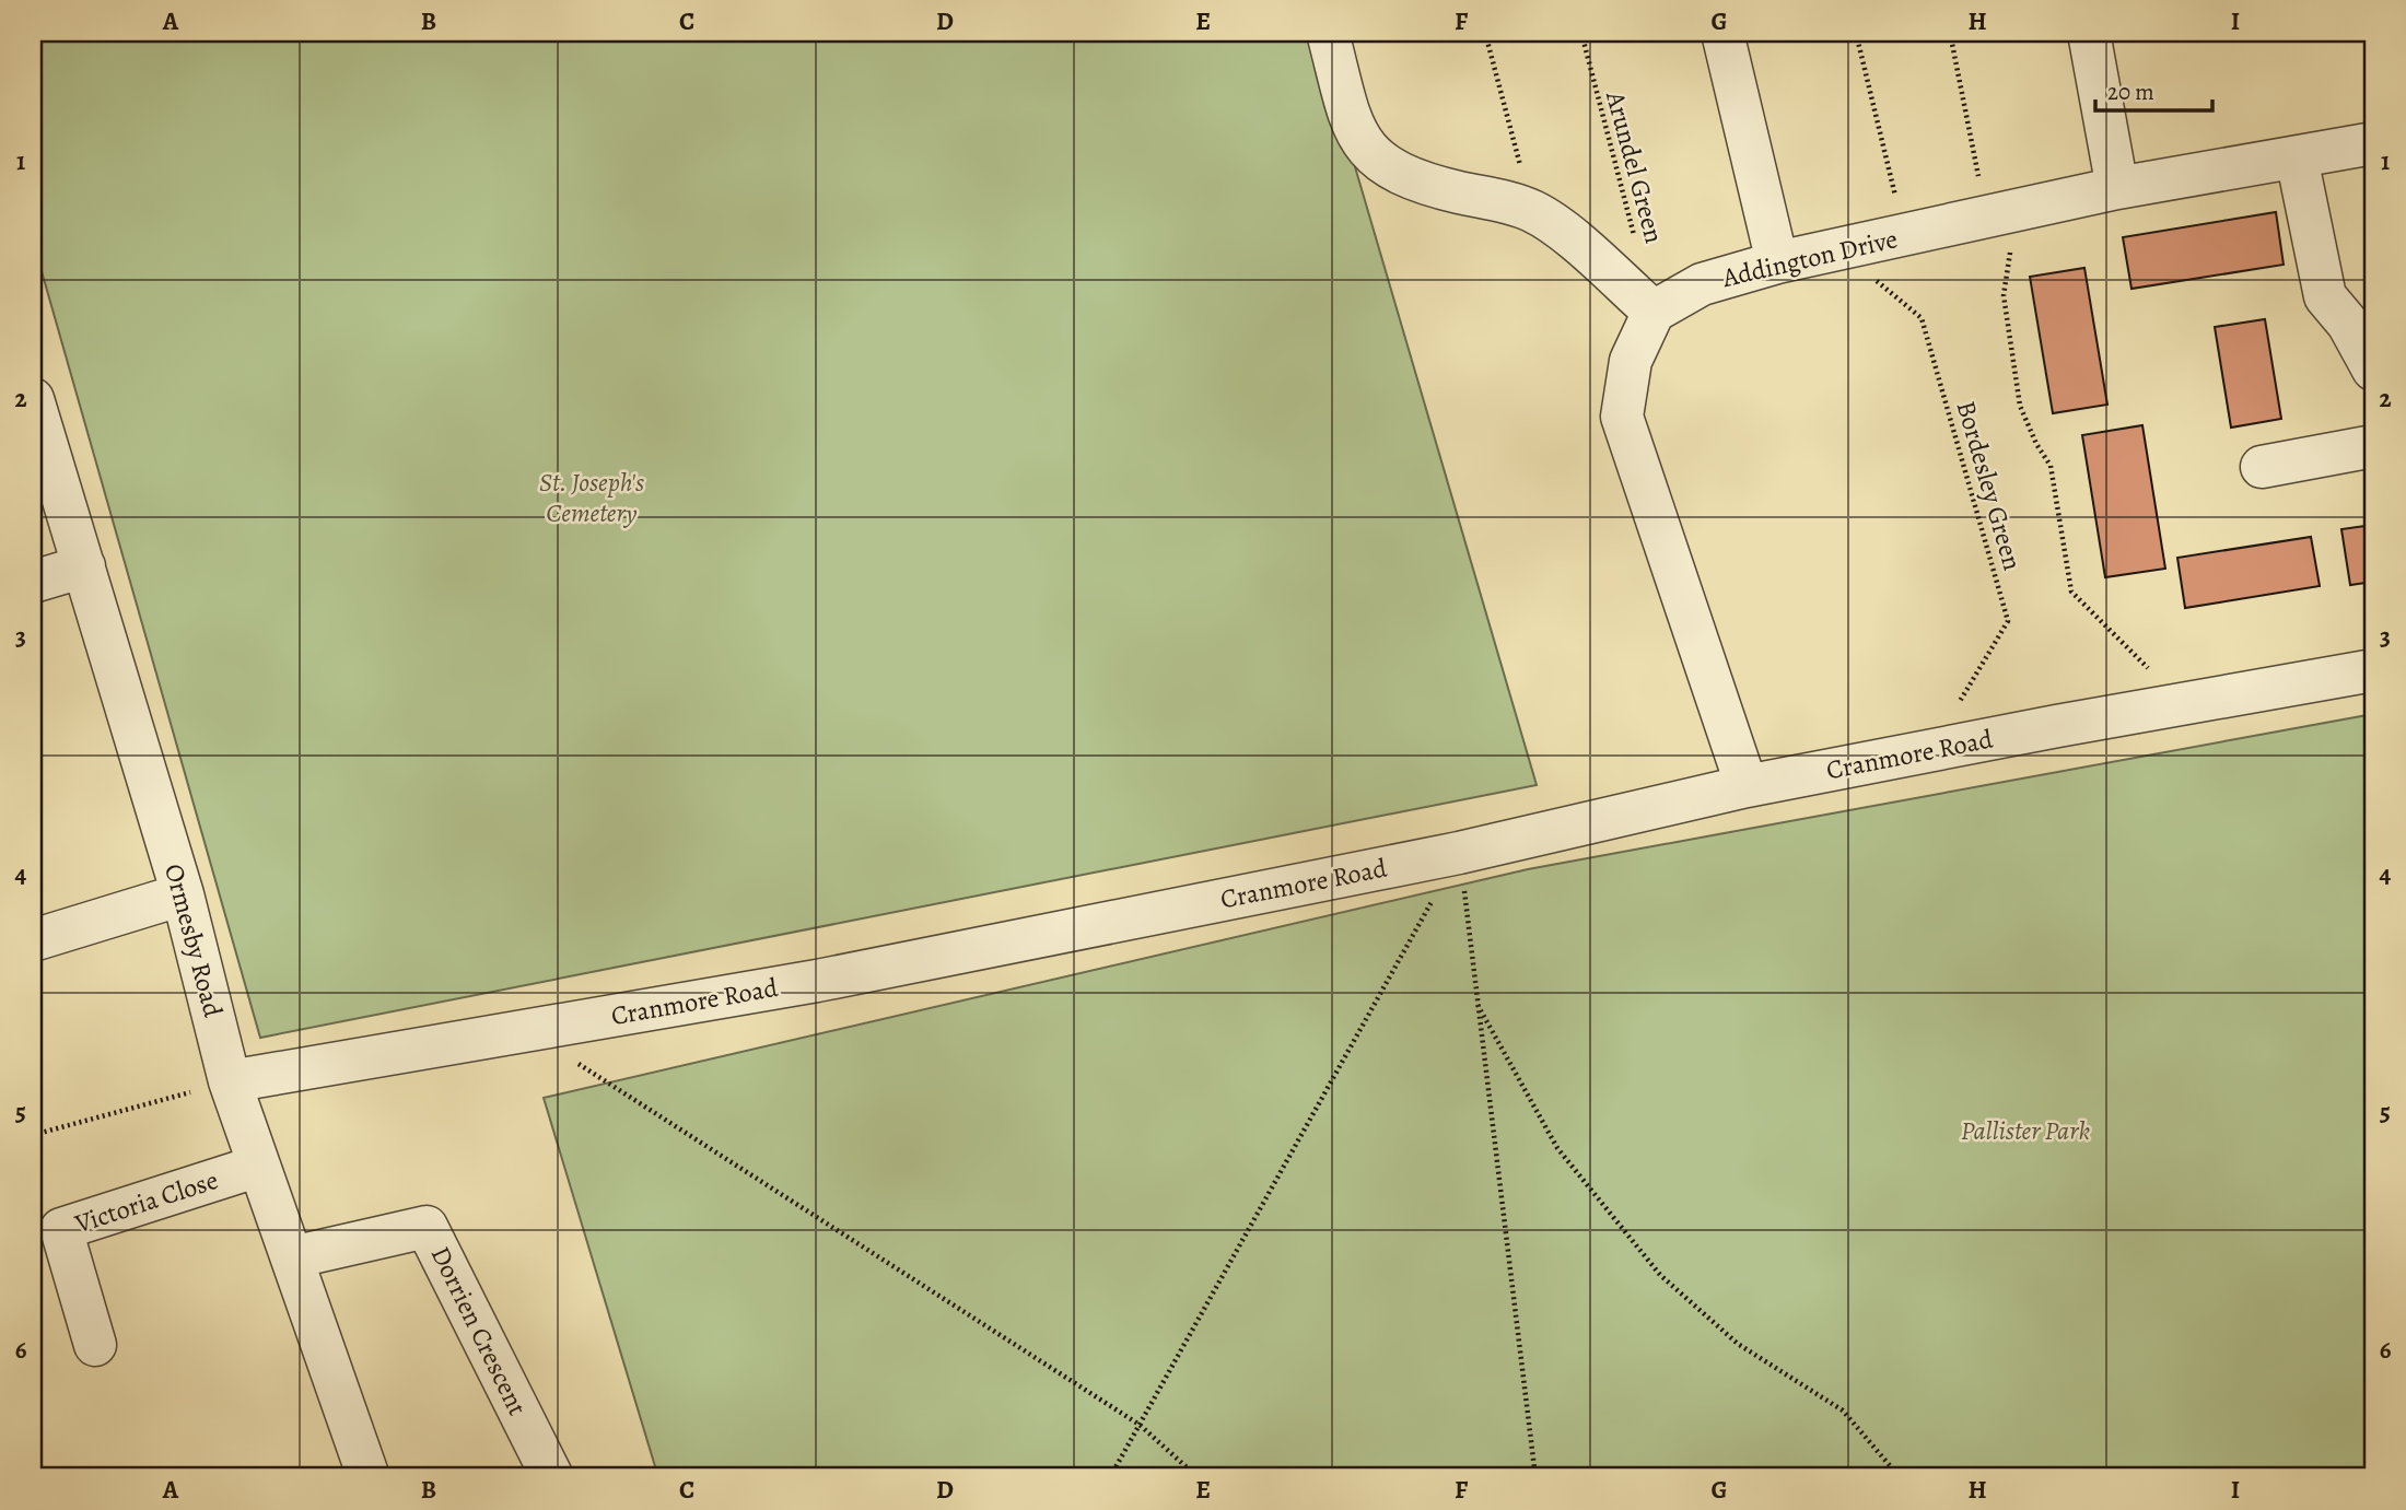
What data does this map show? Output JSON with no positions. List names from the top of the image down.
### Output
{
  "streets": {
    "street": [
      "Addington Drive",
      "Cranmore Road",
      "Ormesby Road",
      "Victoria Close",
      "Dorrien Crescent"
    ],
    "path": ["Arundel Green", "Bordesley Green"]
  },
  "crossings": [
    ["Addington Drive", "Bordesley Green"],
    ["Bordesley Green", "Cranmore Road"],
    ["Cranmore Road", "Ormesby Road"],
    ["Ormesby Road", "Victoria Close"],
    ["Ormesby Road", "Dorrien Crescent"]
  ],
  "parks": ["St. Joseph's Cemetery", "Pallister Park"],
  "scale_bar": "20 m",
  "grid": {
    "columns": [
      "A",
      "B",
      "C",
      "D",
      "E",
      "F",
      "G",
      "H",
      "I"
    ],
    "rows": [
      "1",
      "2",
      "3",
      "4",
      "5",
      "6"
    ]
  }
}
